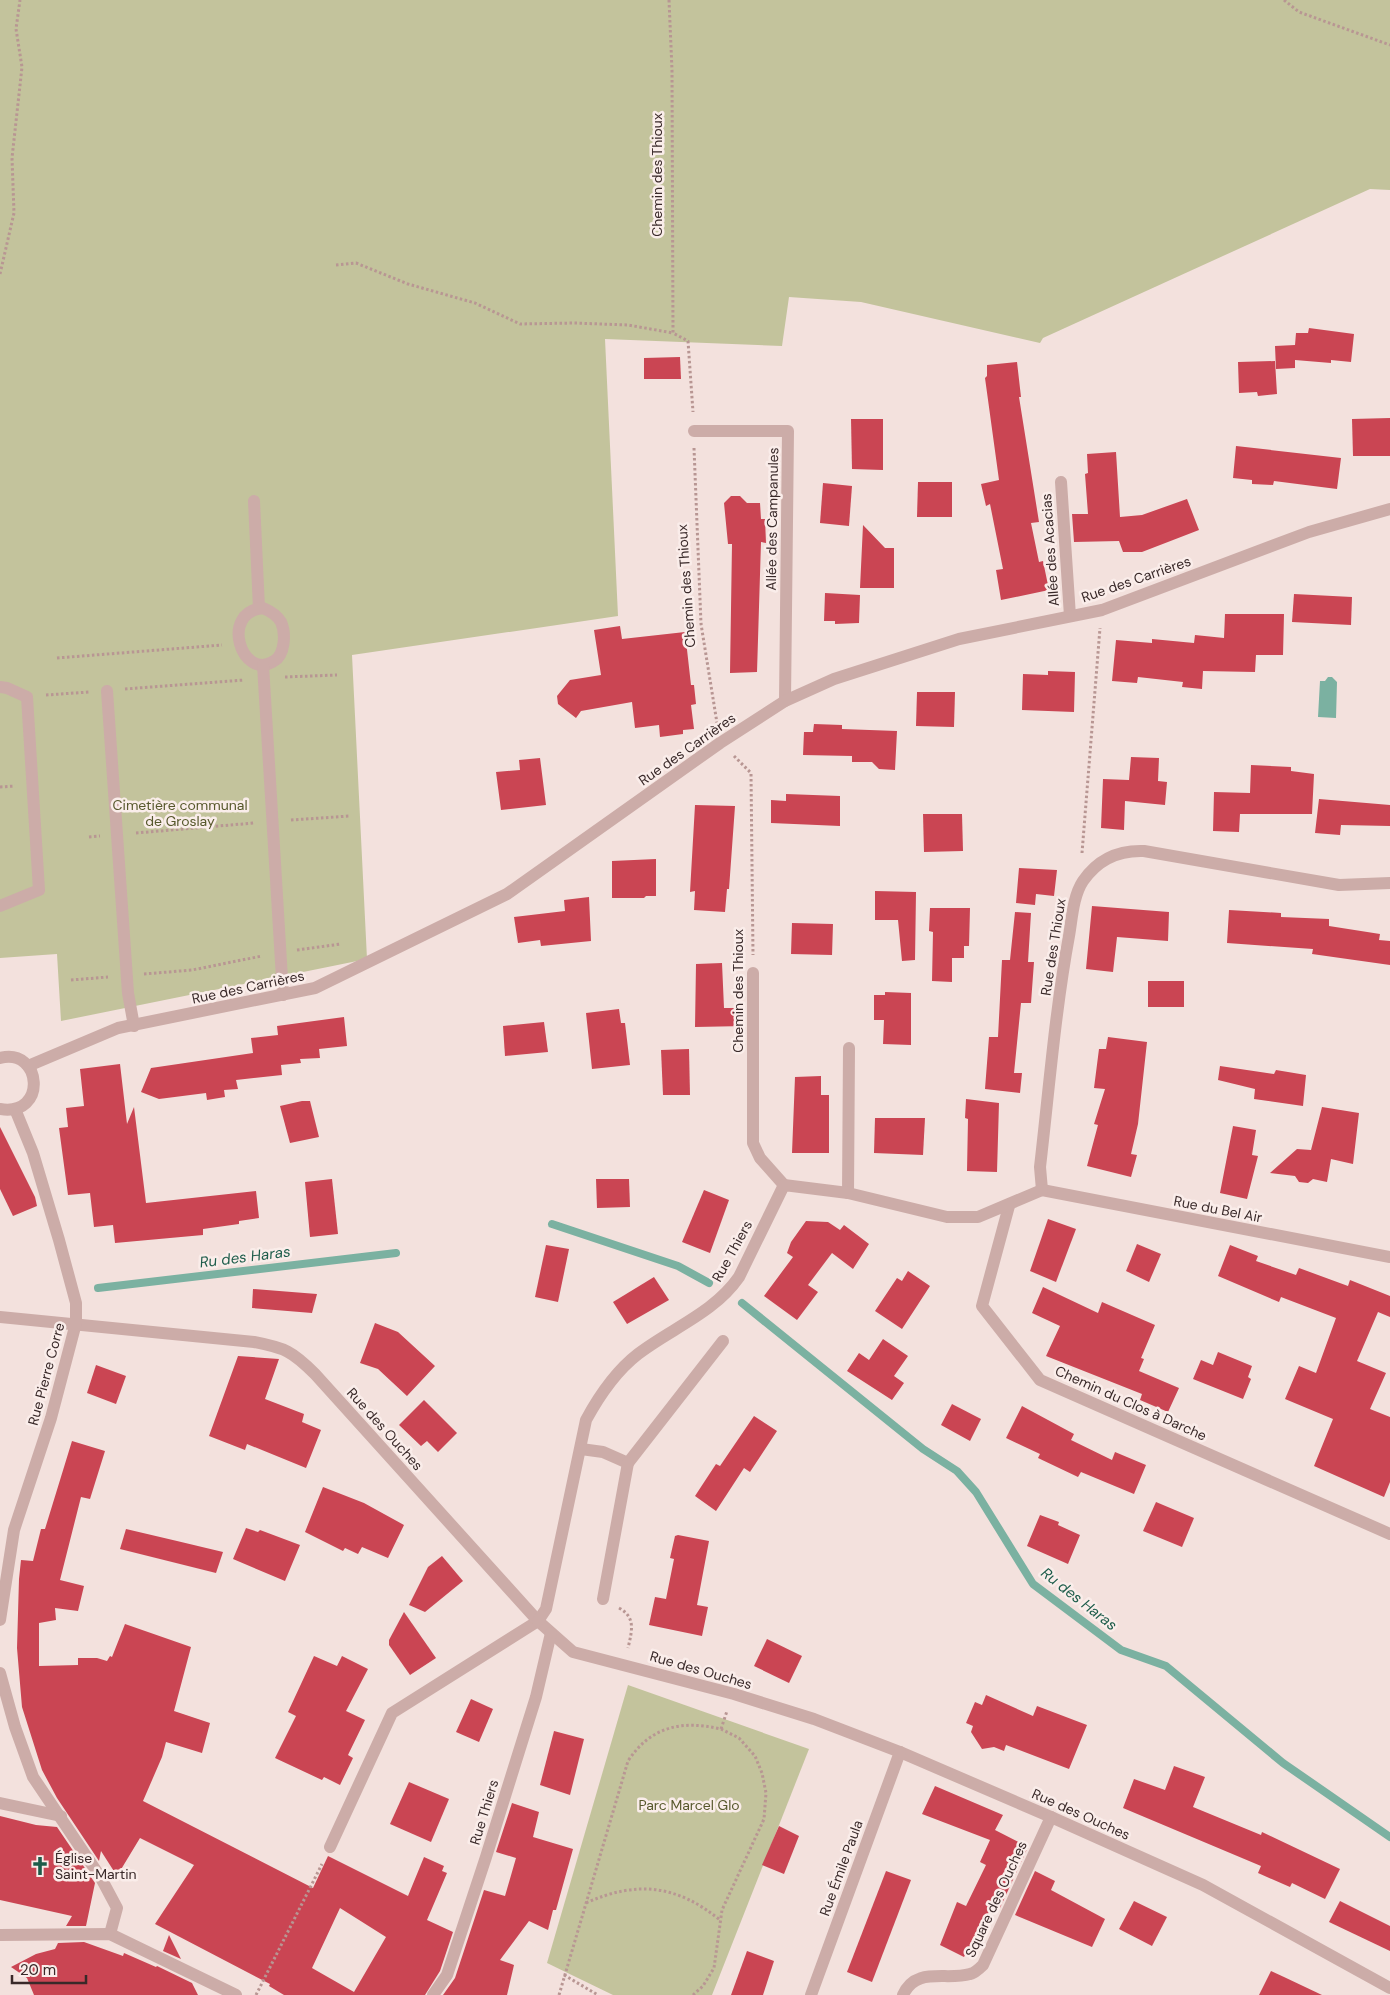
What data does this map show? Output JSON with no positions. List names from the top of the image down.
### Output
{
  "streets": {
    "street": [
      "Chemin des Thioux",
      "Allée des Campanules",
      "Allée des Acacias",
      "Rue des Carrières",
      "Rue des Thioux",
      "Rue du Bel Air",
      "Rue Thiers",
      "Rue Pierre Corre",
      "Chemin du Clos à Darche",
      "Rue des Ouches",
      "Rue Émile Paula",
      "Square des Ouches"
    ]
  },
  "crossings": [
    ["Chemin des Thioux", "Allée des Campanules"],
    ["Chemin des Thioux", "Rue des Carrières"],
    ["Chemin des Thioux", "Rue Thiers"],
    ["Allée des Campanules", "Rue des Carrières"],
    ["Allée des Acacias", "Rue des Carrières"],
    ["Rue des Thioux", "Rue du Bel Air"],
    ["Rue Thiers", "Rue des Ouches"],
    ["Rue Pierre Corre", "Rue des Ouches"],
    ["Rue des Ouches", "Rue Émile Paula"],
    ["Rue des Ouches", "Square des Ouches"]
  ],
  "water": ["Ru des Haras"],
  "parks": ["Cimetière communal de Groslay", "Parc Marcel Glo"],
  "places": {
    "church": ["Église Saint-Martin"]
  },
  "scale_bar": "20 m"
}
